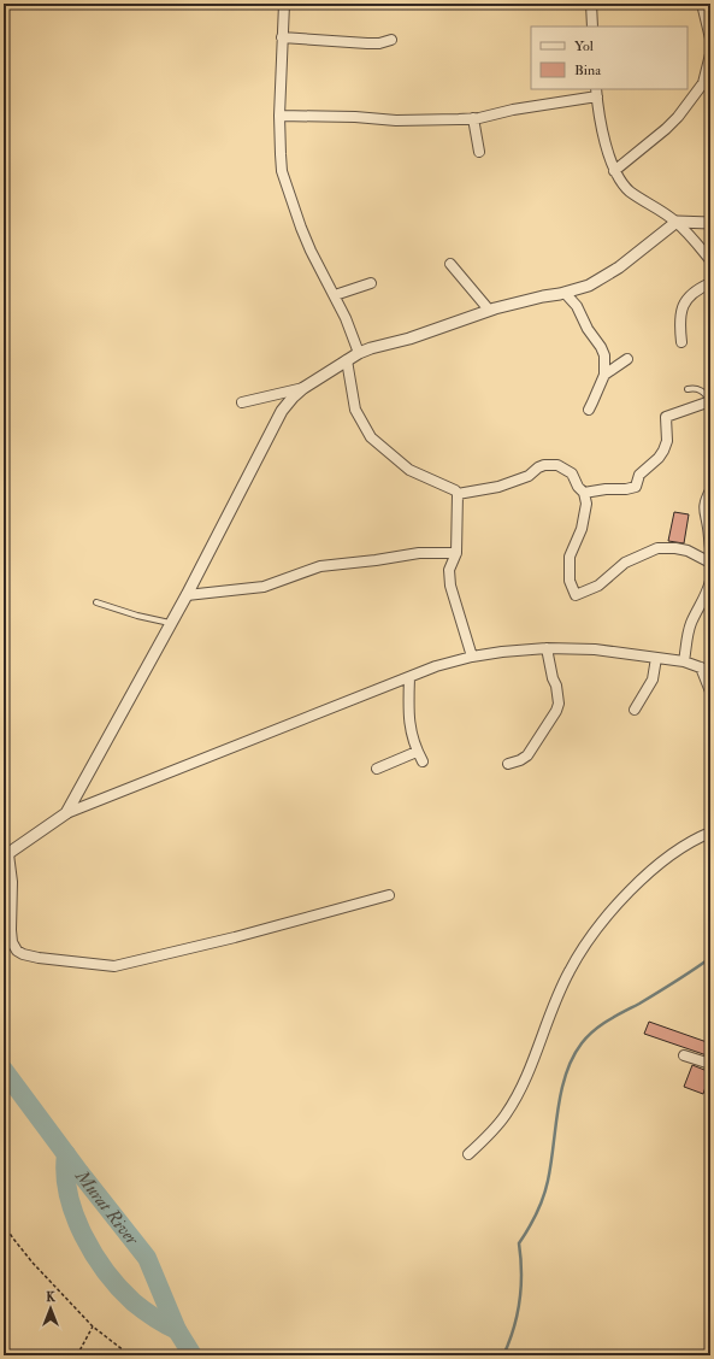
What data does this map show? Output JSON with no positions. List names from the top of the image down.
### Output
{
  "water": ["Murat River"],
  "legend": ["Yol", "Bina"],
  "north": "top"
}
